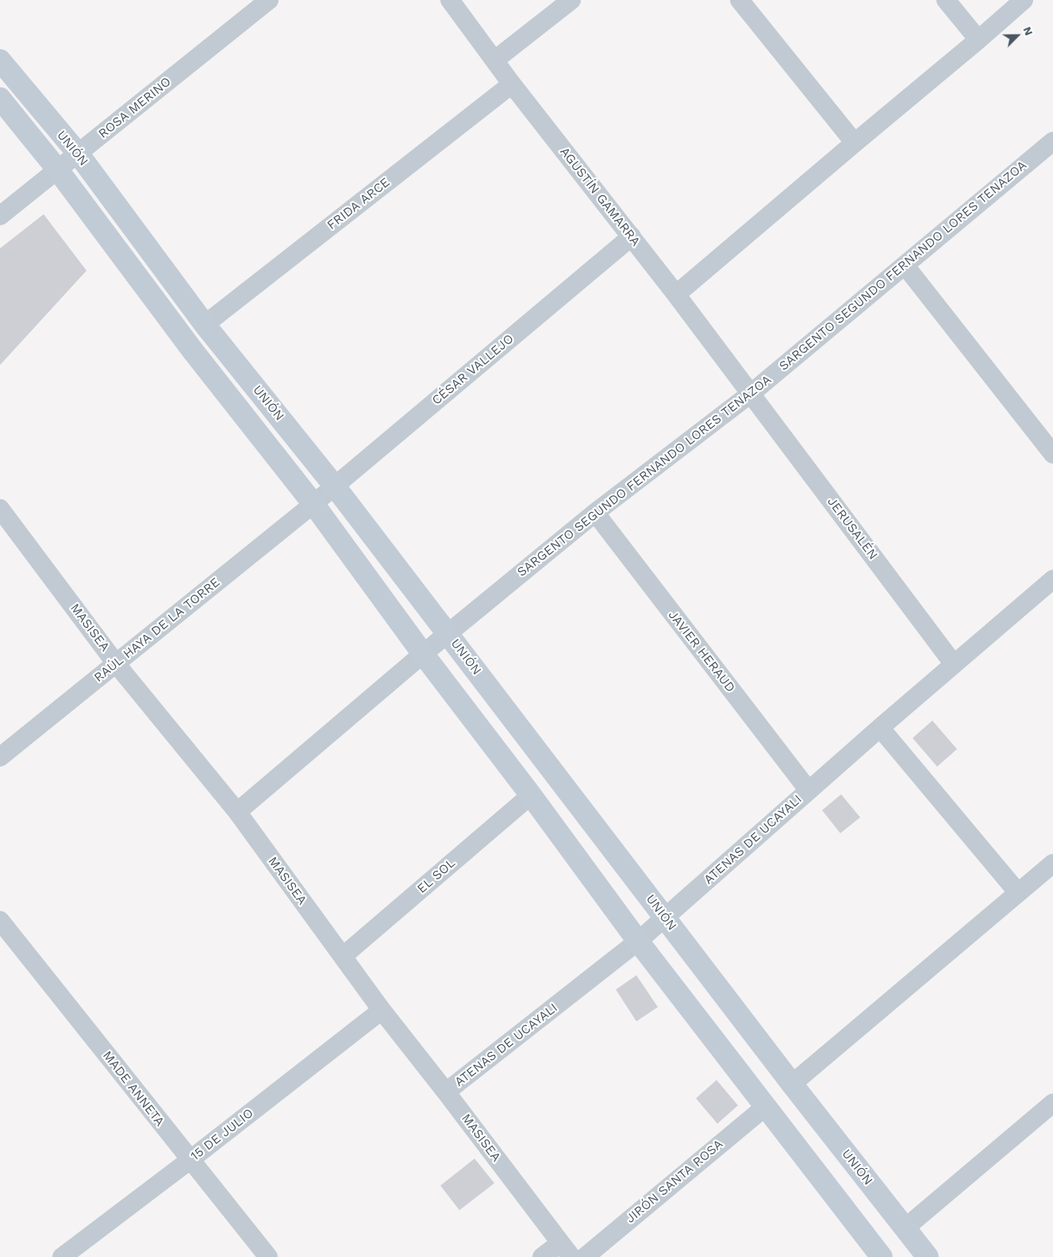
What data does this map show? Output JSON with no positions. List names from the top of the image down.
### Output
{
  "streets": {
    "main road": ["UNIÓN"],
    "street": [
      "ROSA MERINO",
      "AGUSTÍN GAMARRA",
      "FRIDA ARCE",
      "SARGENTO SEGUNDO FERNANDO LORES TENAZOA",
      "CÉSAR VALLEJO",
      "JERUSALÉN",
      "MASISEA",
      "RAÚL HAYA DE LA TORRE",
      "JAVIER HERAUD",
      "ATENAS DE UCAYALI",
      "EL SOL",
      "MADE ANNETA",
      "15 DE JULIO",
      "JIRÓN SANTA ROSA"
    ]
  },
  "crossings": [
    ["ROSA MERINO", "UNIÓN"],
    ["UNIÓN", "FRIDA ARCE"],
    ["UNIÓN", "SARGENTO SEGUNDO FERNANDO LORES TENAZOA"],
    ["UNIÓN", "CÉSAR VALLEJO"],
    ["UNIÓN", "RAÚL HAYA DE LA TORRE"],
    ["UNIÓN", "ATENAS DE UCAYALI"],
    ["UNIÓN", "EL SOL"],
    ["UNIÓN", "JIRÓN SANTA ROSA"],
    ["AGUSTÍN GAMARRA", "FRIDA ARCE"],
    ["AGUSTÍN GAMARRA", "SARGENTO SEGUNDO FERNANDO LORES TENAZOA"],
    ["AGUSTÍN GAMARRA", "CÉSAR VALLEJO"],
    ["AGUSTÍN GAMARRA", "JERUSALÉN"],
    ["SARGENTO SEGUNDO FERNANDO LORES TENAZOA", "JERUSALÉN"],
    ["SARGENTO SEGUNDO FERNANDO LORES TENAZOA", "MASISEA"],
    ["SARGENTO SEGUNDO FERNANDO LORES TENAZOA", "JAVIER HERAUD"],
    ["CÉSAR VALLEJO", "RAÚL HAYA DE LA TORRE"],
    ["JERUSALÉN", "ATENAS DE UCAYALI"],
    ["MASISEA", "RAÚL HAYA DE LA TORRE"],
    ["MASISEA", "ATENAS DE UCAYALI"],
    ["MASISEA", "EL SOL"],
    ["MASISEA", "15 DE JULIO"],
    ["JAVIER HERAUD", "ATENAS DE UCAYALI"],
    ["MADE ANNETA", "15 DE JULIO"]
  ],
  "north": "top right"
}
